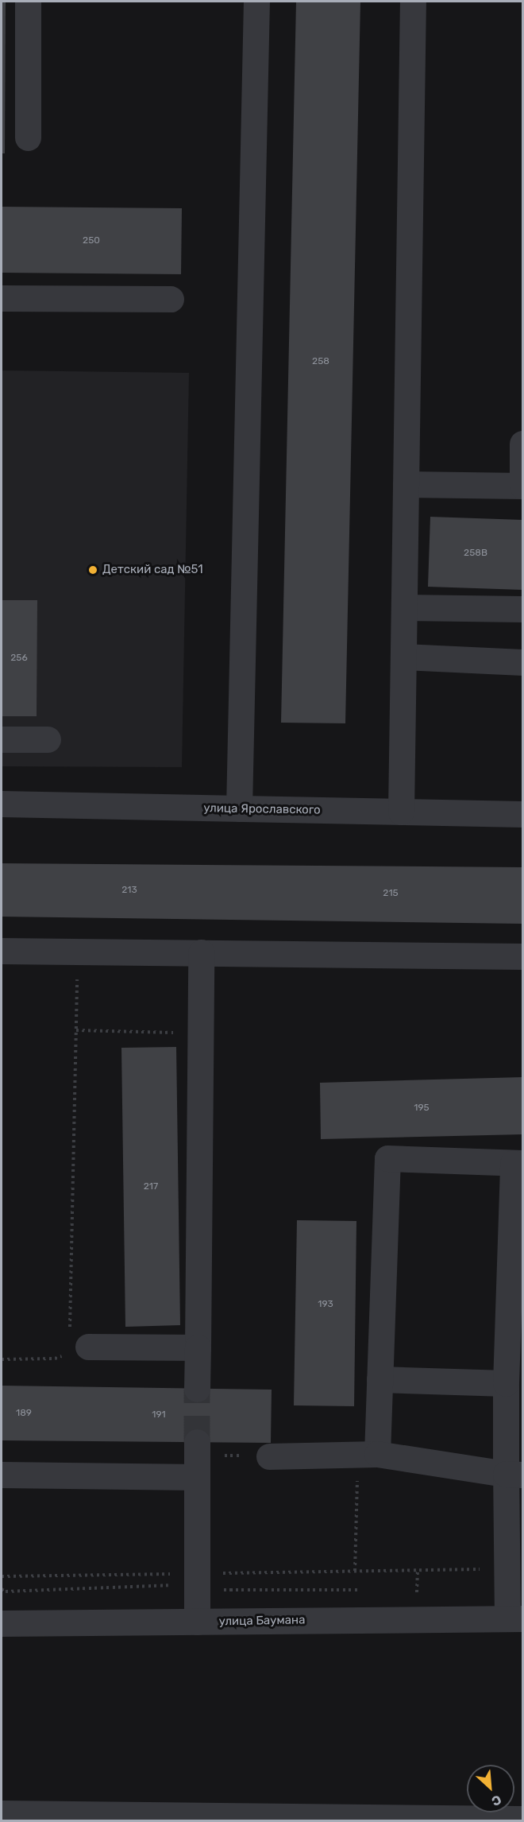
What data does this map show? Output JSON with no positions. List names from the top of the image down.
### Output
{
  "streets": {
    "street": ["улица Ярославского", "улица Баумана"]
  },
  "places": ["Детский сад №51"],
  "house_numbers": [
    "250",
    "258",
    "258В",
    "256",
    "213",
    "215",
    "195",
    "217",
    "193",
    "189",
    "191"
  ],
  "north": "bottom right"
}
